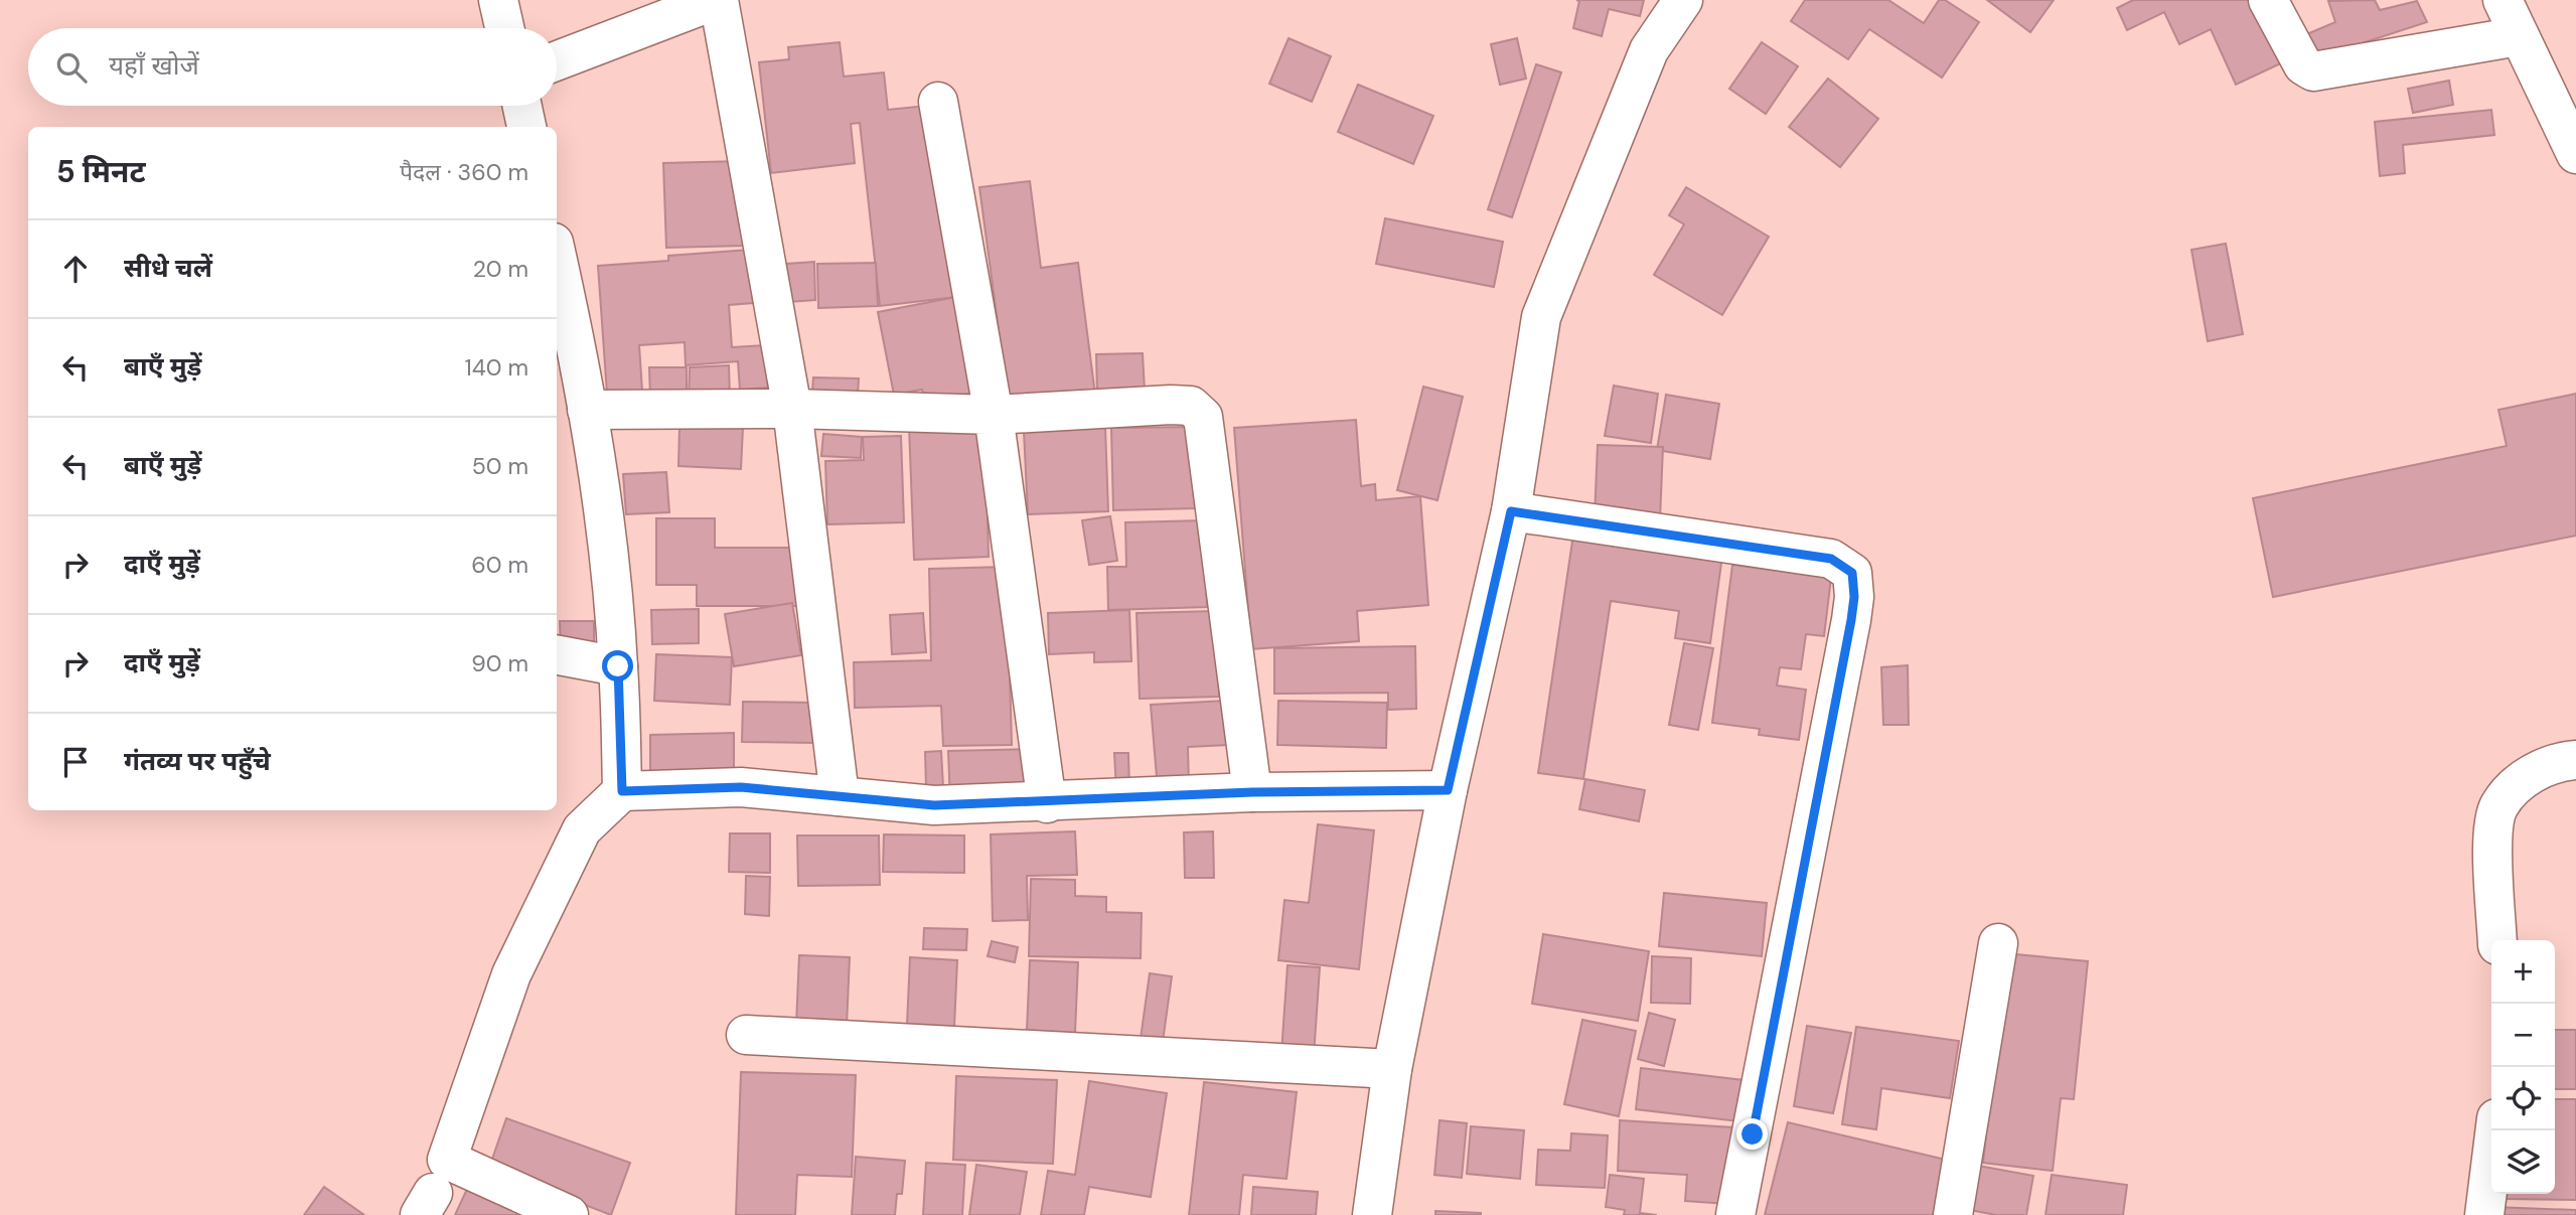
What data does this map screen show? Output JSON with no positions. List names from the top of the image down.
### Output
{
  "page": {
    "search": "यहाँ खोजें",
    "heading": ["5 मिनट", "पैदल · 360 m"],
    "list": [
      ["सीधे चलें", "20 m"],
      ["बाएँ मुड़ें", "140 m"],
      ["बाएँ मुड़ें", "50 m"],
      ["दाएँ मुड़ें", "60 m"],
      ["दाएँ मुड़ें", "90 m"],
      "गंतव्य पर पहुँचे"
    ],
    "map_buttons": ["+", "−"]
  }
}
